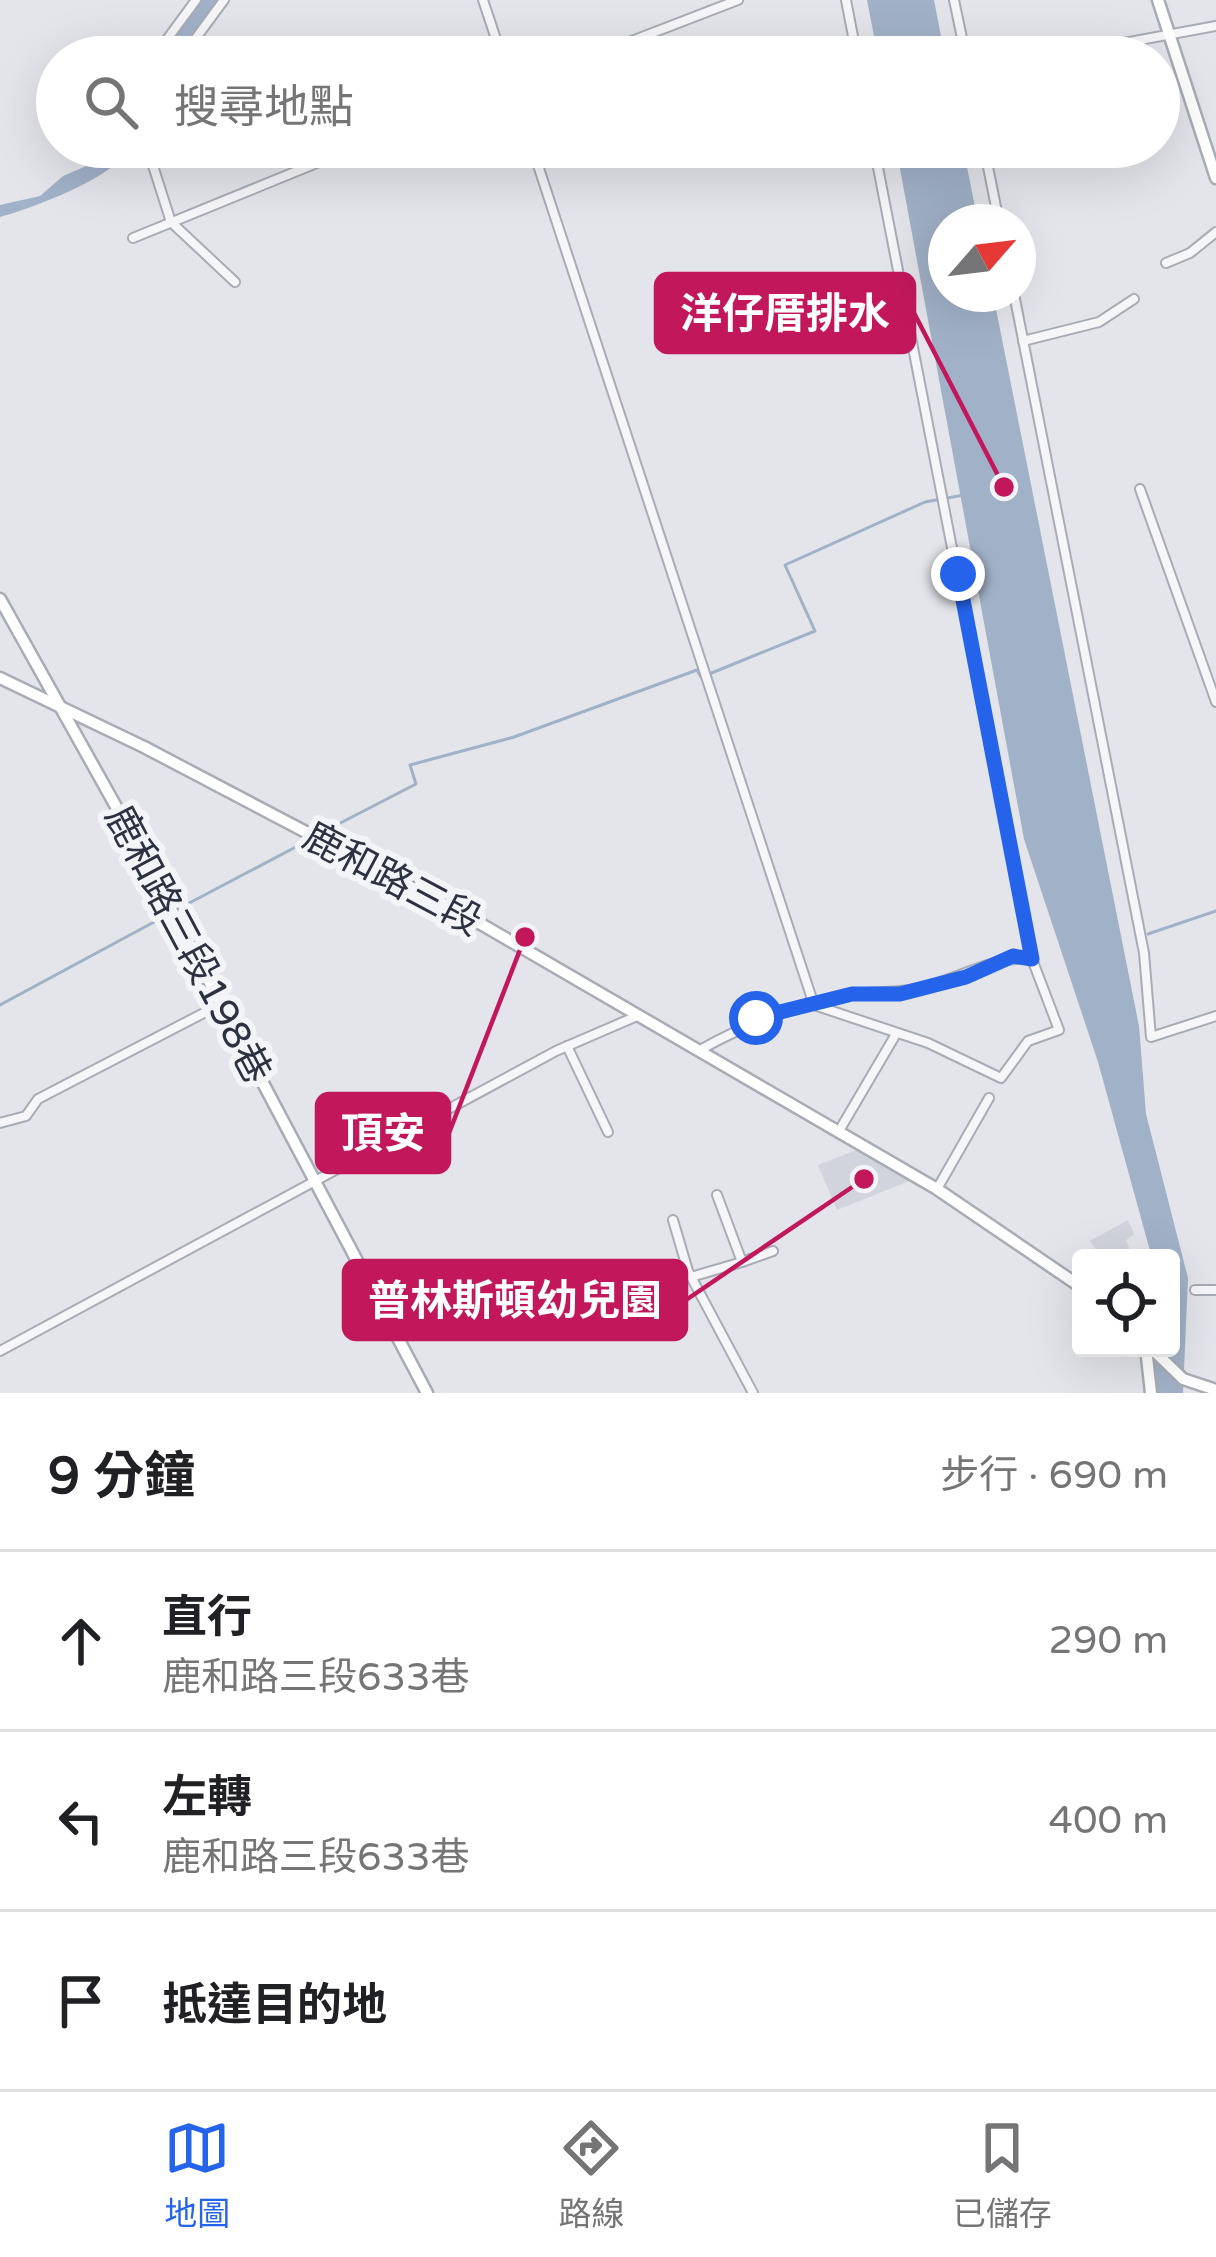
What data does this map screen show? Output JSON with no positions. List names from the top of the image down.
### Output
{
  "streets": {
    "main road": ["鹿和路三段", "鹿和路三段198巷"]
  },
  "crossings": [
    ["鹿和路三段", "鹿和路三段198巷"]
  ],
  "places": ["洋仔厝排水", "頂安", "普林斯頓幼兒園"],
  "north": "top right",
  "page": {
    "search": "搜尋地點",
    "heading": ["9 分鐘", "步行 · 690 m"],
    "list": [
      ["直行", "鹿和路三段633巷", "290 m"],
      ["左轉", "鹿和路三段633巷", "400 m"],
      "抵達目的地"
    ],
    "nav": ["地圖", "路線", "已儲存"]
  }
}
